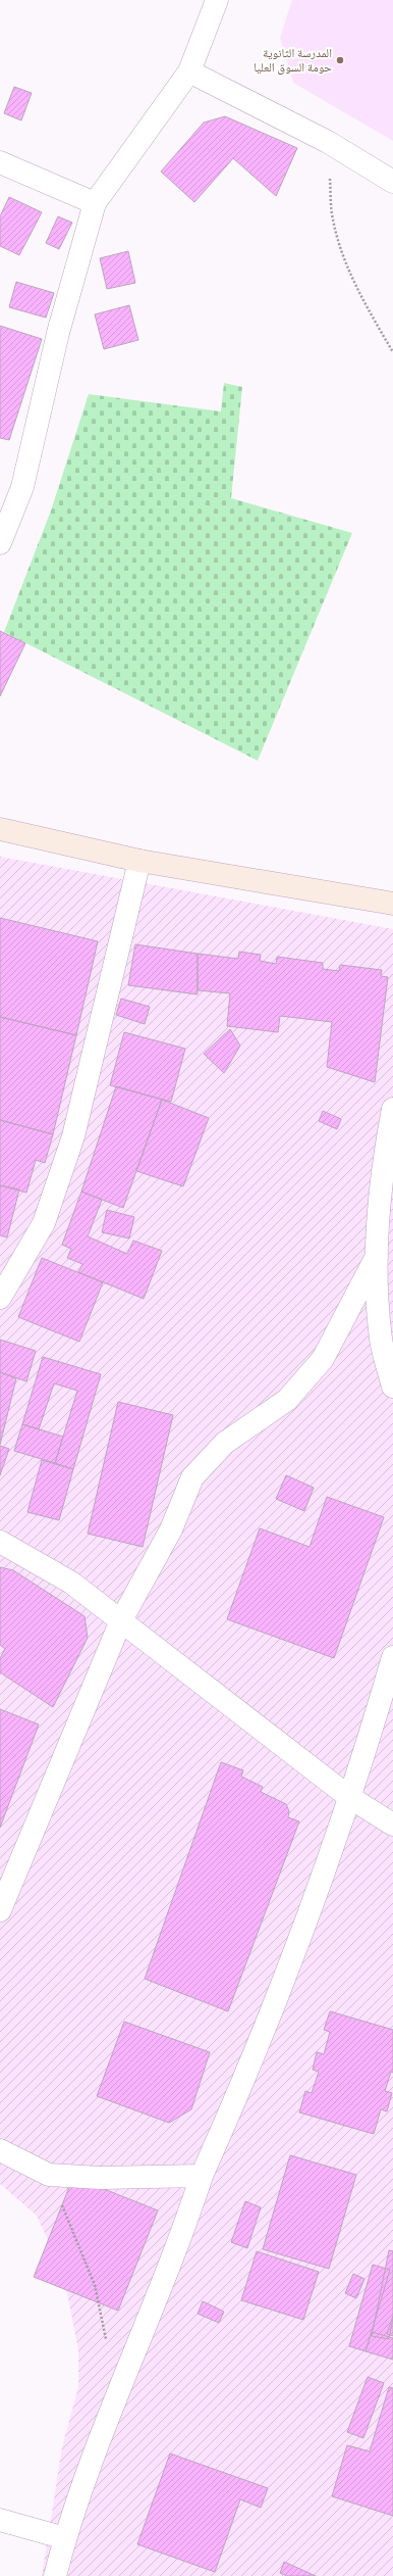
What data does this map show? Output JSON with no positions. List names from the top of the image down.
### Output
{
  "places": ["المدرسة الثانوية حومة السوق العليا"]
}
